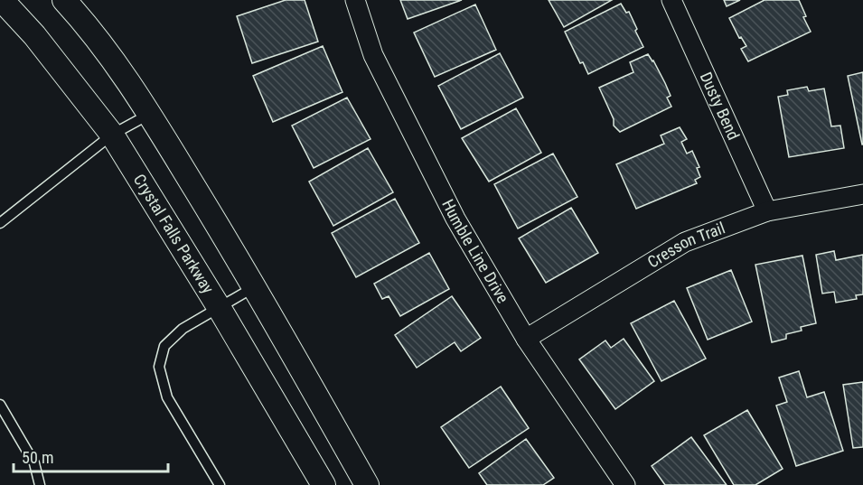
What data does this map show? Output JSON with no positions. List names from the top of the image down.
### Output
{
  "streets": {
    "street": [
      "Dusty Bend",
      "Crystal Falls Parkway",
      "Cresson Trail",
      "Humble Line Drive"
    ]
  },
  "crossings": [
    ["Dusty Bend", "Cresson Trail"],
    ["Cresson Trail", "Humble Line Drive"]
  ],
  "scale_bar": "50 m"
}
